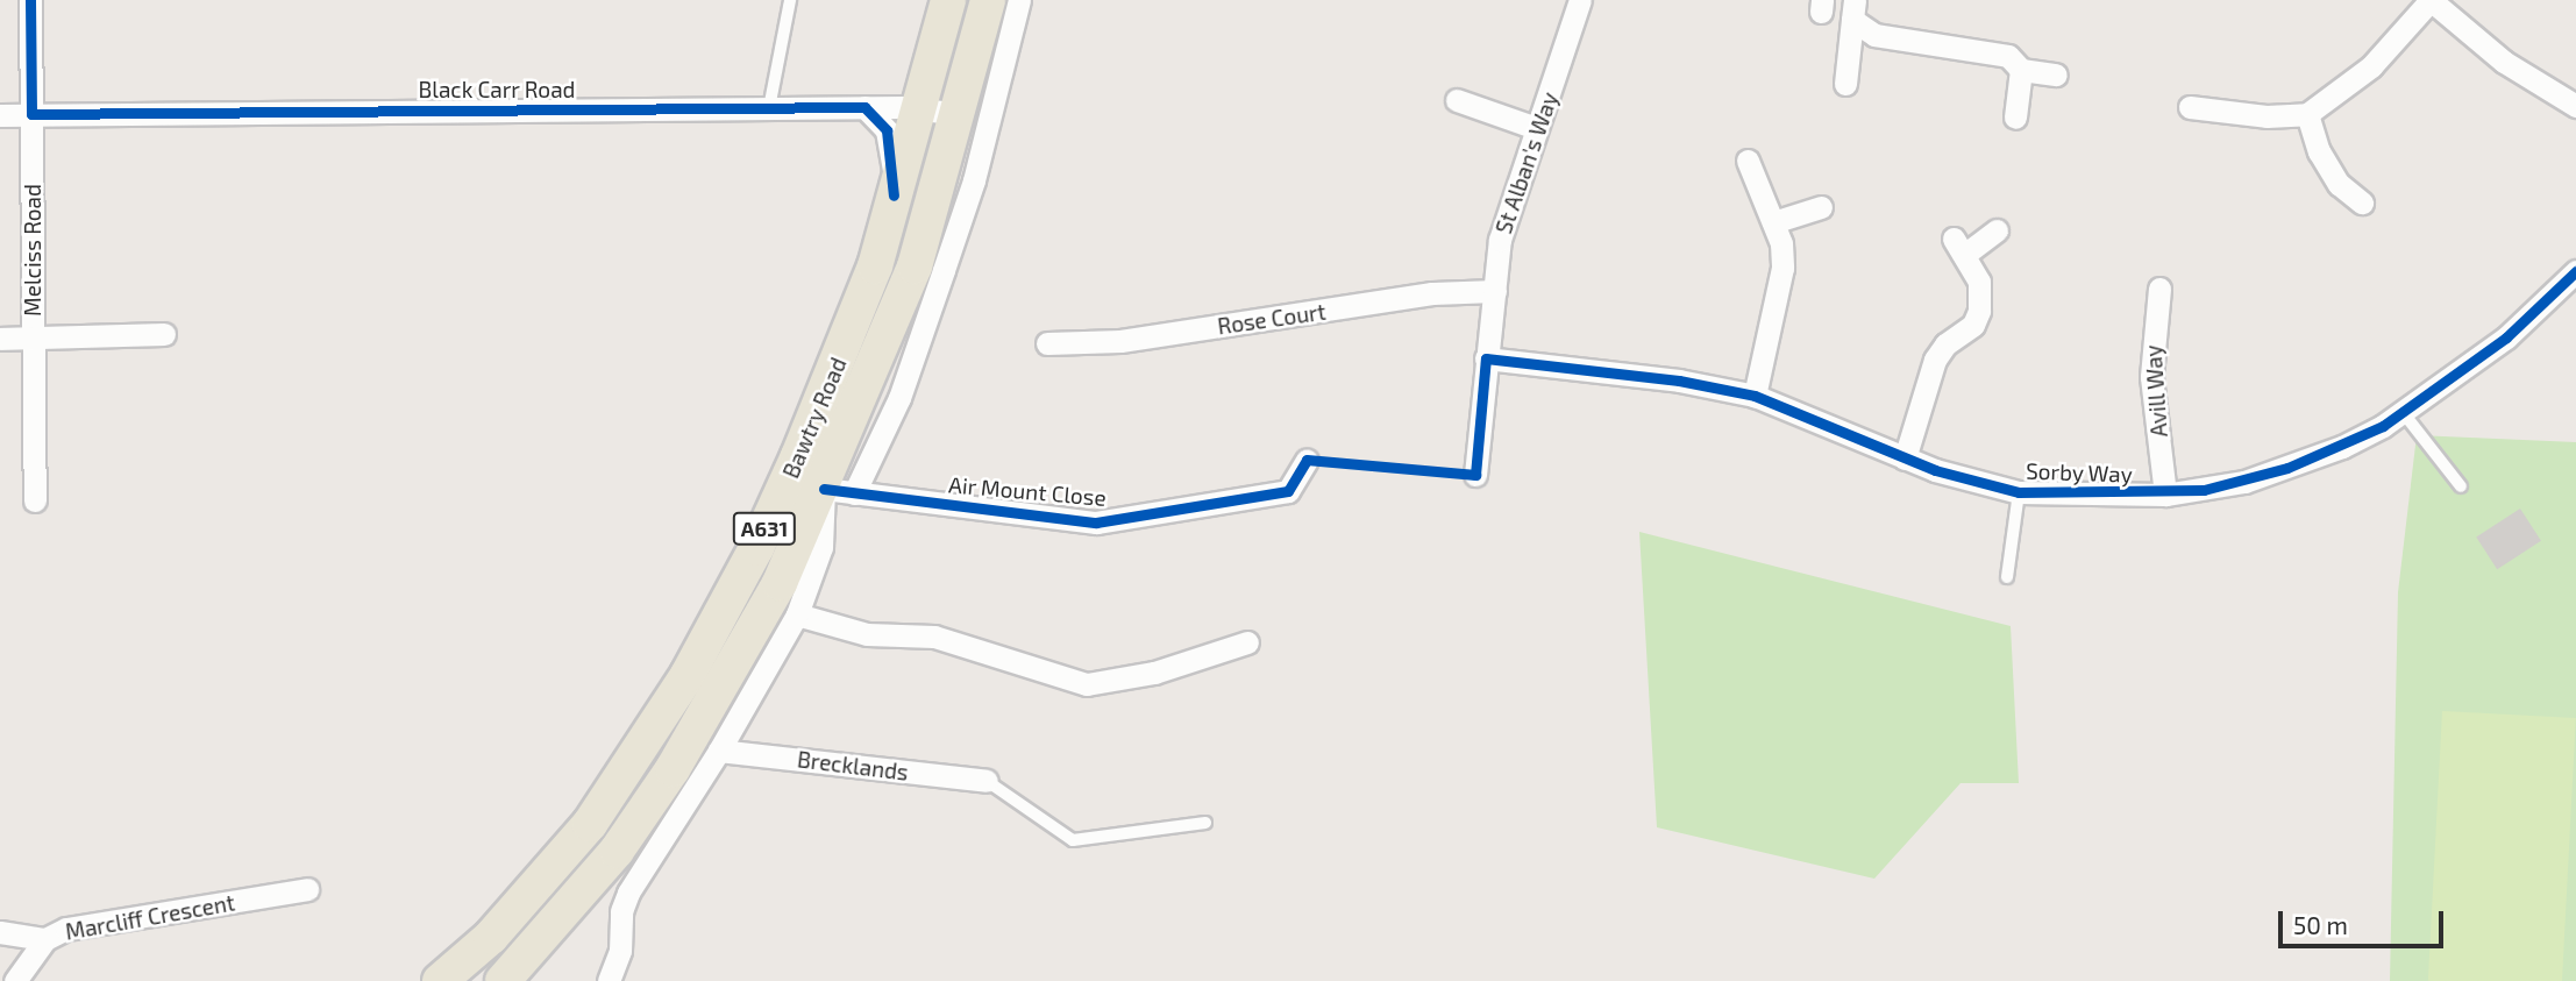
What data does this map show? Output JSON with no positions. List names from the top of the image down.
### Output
{
  "streets": {
    "main road": ["Bawtry Road", "A631"],
    "street": [
      "Black Carr Road",
      "St Alban's Way",
      "Melciss Road",
      "Rose Court",
      "Avill Way",
      "Sorby Way",
      "Air Mount Close",
      "Brecklands",
      "Marcliff Crescent"
    ]
  },
  "crossings": [
    ["Black Carr Road", "Melciss Road"],
    ["Black Carr Road", "Bawtry Road"],
    ["St Alban's Way", "Rose Court"],
    ["St Alban's Way", "Sorby Way"],
    ["Avill Way", "Sorby Way"],
    ["Bawtry Road", "Air Mount Close"],
    ["Bawtry Road", "Brecklands"]
  ],
  "scale_bar": "50 m"
}
